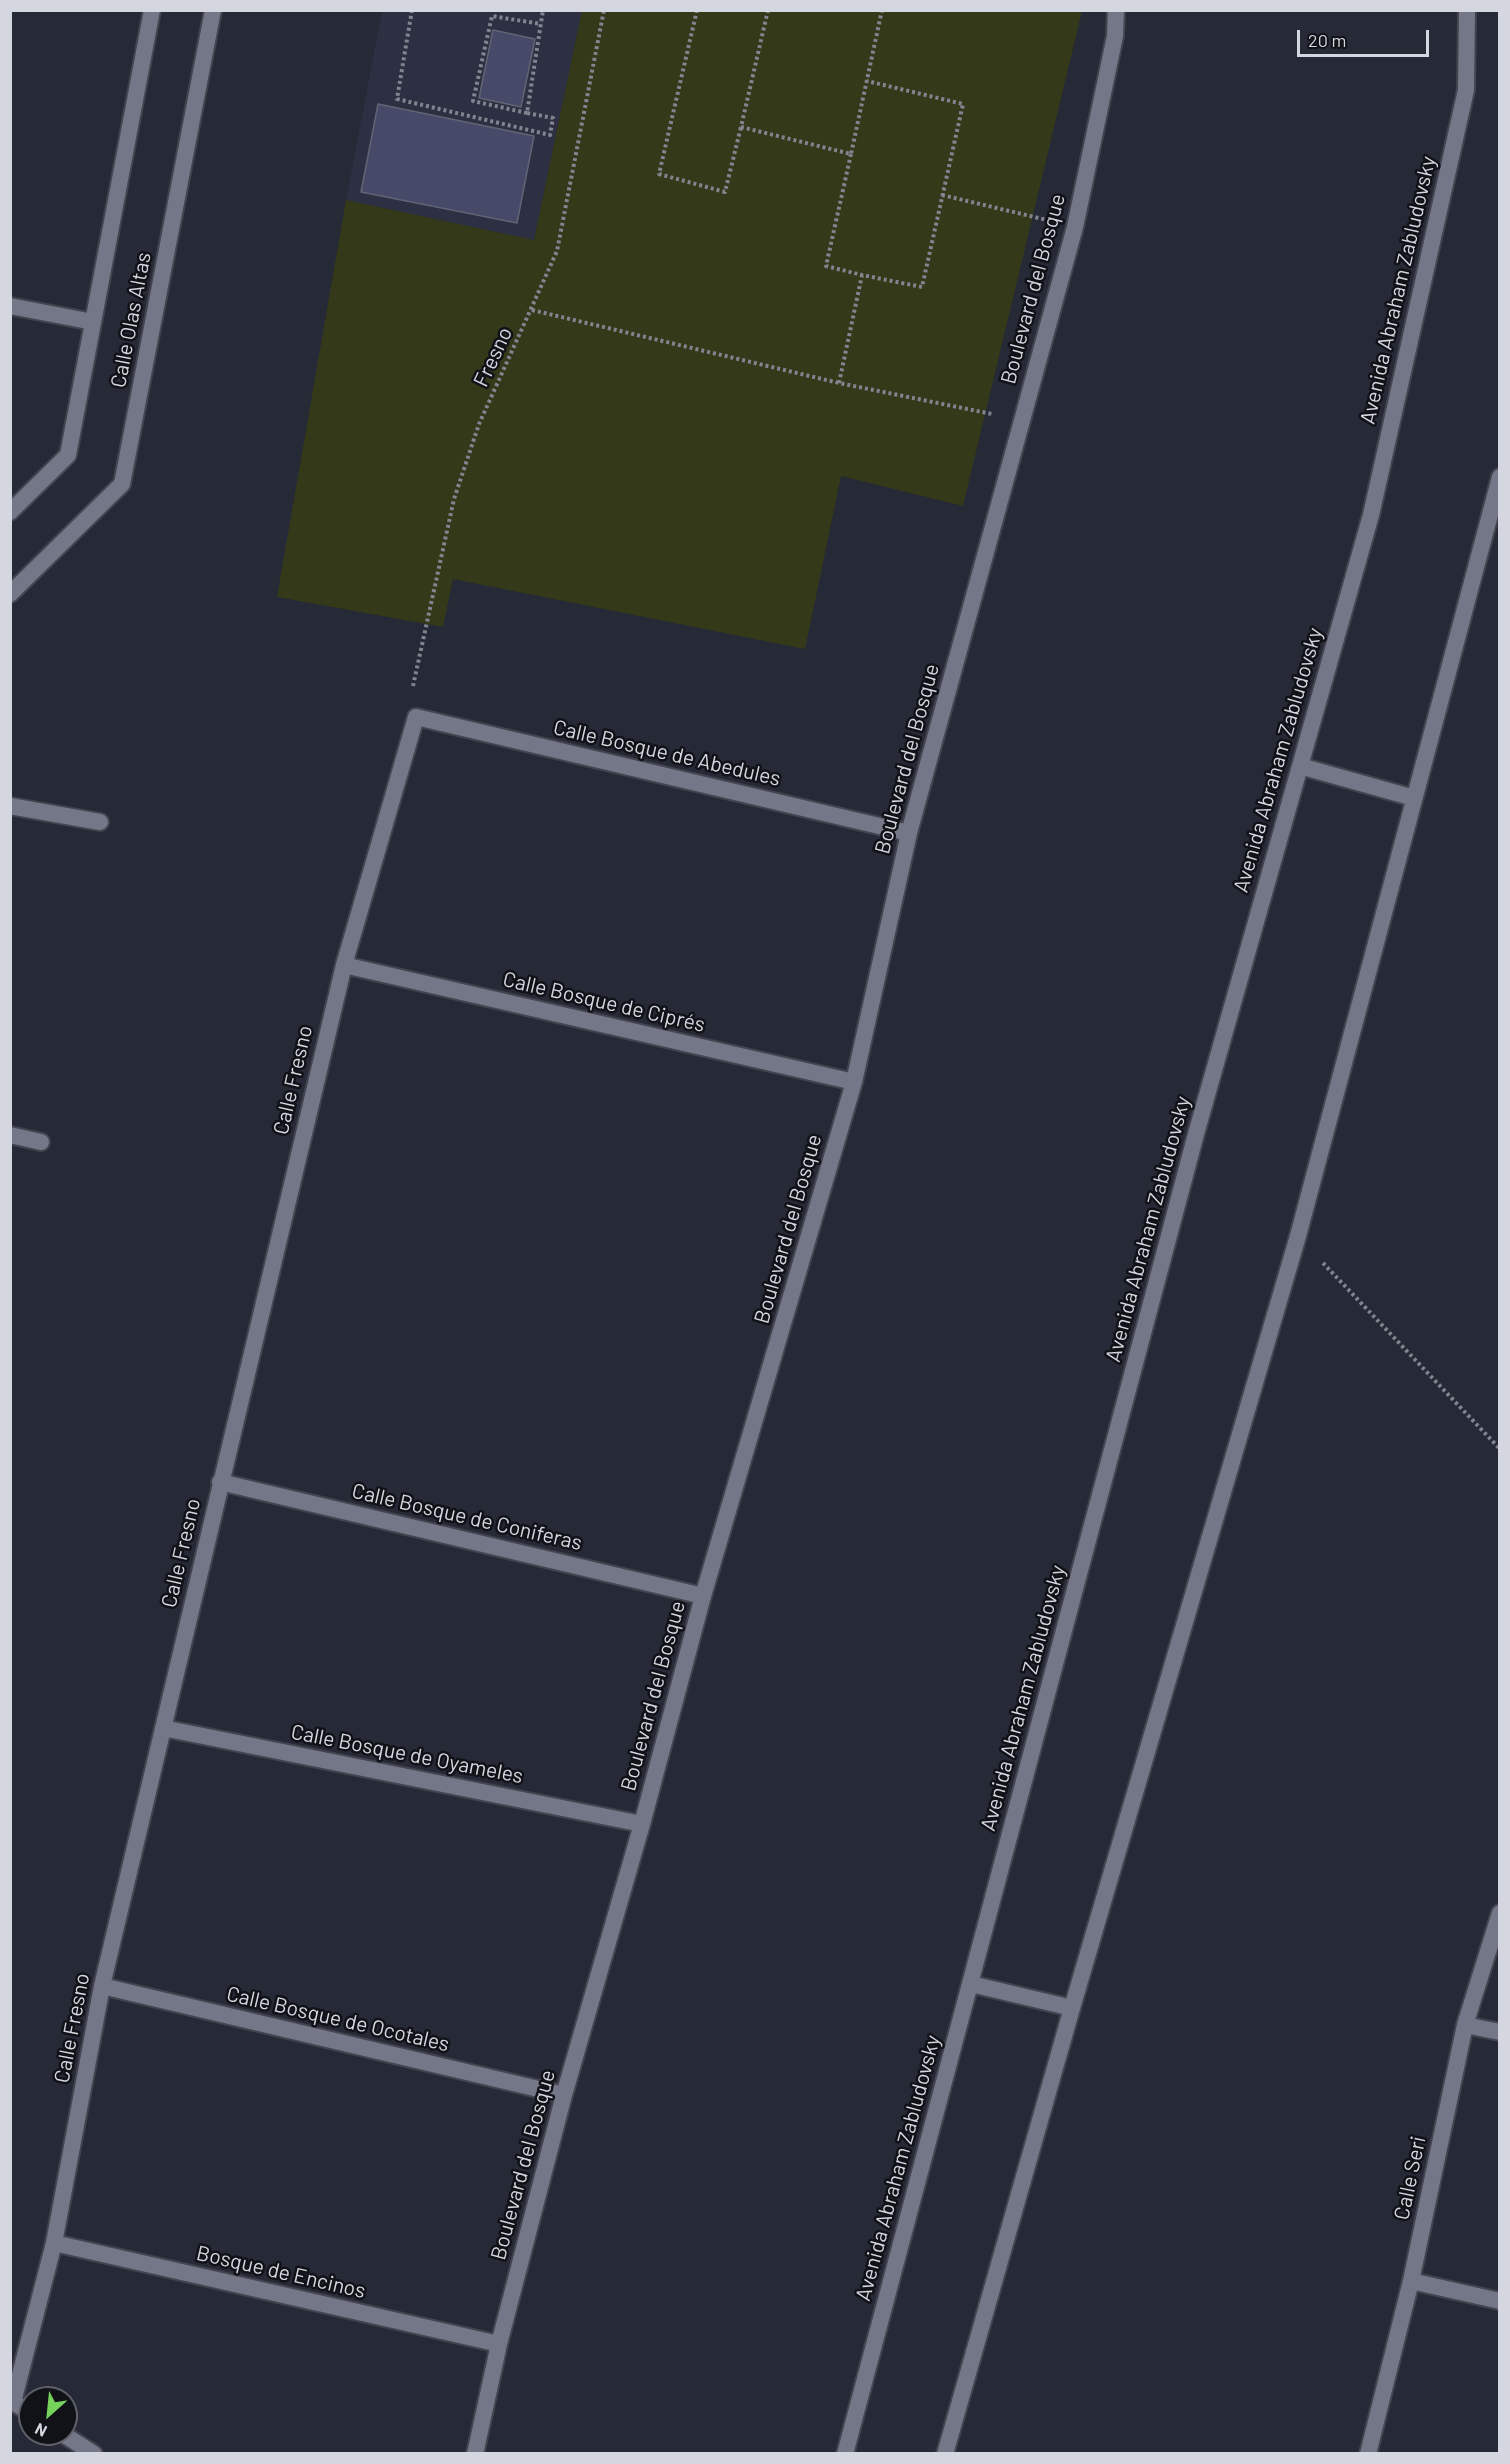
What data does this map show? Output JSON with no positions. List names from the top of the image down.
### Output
{
  "streets": {
    "street": [
      "Boulevard del Bosque",
      "Avenida Abraham Zabludovsky",
      "Calle Olas Altas",
      "Calle Bosque de Abedules",
      "Calle Bosque de Ciprés",
      "Calle Fresno",
      "Calle Bosque de Coniferas",
      "Calle Bosque de Oyameles",
      "Calle Bosque de Ocotales",
      "Calle Seri",
      "Bosque de Encinos"
    ],
    "path": ["Fresno"]
  },
  "crossings": [
    ["Boulevard del Bosque", "Calle Bosque de Abedules"],
    ["Boulevard del Bosque", "Calle Bosque de Ciprés"],
    ["Boulevard del Bosque", "Calle Bosque de Coniferas"],
    ["Boulevard del Bosque", "Calle Bosque de Oyameles"],
    ["Boulevard del Bosque", "Calle Bosque de Ocotales"],
    ["Boulevard del Bosque", "Bosque de Encinos"],
    ["Fresno", "Calle Bosque de Abedules"],
    ["Fresno", "Calle Fresno"],
    ["Calle Bosque de Abedules", "Calle Fresno"],
    ["Calle Bosque de Ciprés", "Calle Fresno"],
    ["Calle Fresno", "Calle Bosque de Coniferas"],
    ["Calle Fresno", "Calle Bosque de Oyameles"],
    ["Calle Fresno", "Calle Bosque de Ocotales"],
    ["Calle Fresno", "Bosque de Encinos"]
  ],
  "scale_bar": "20 m",
  "north": "bottom left"
}
